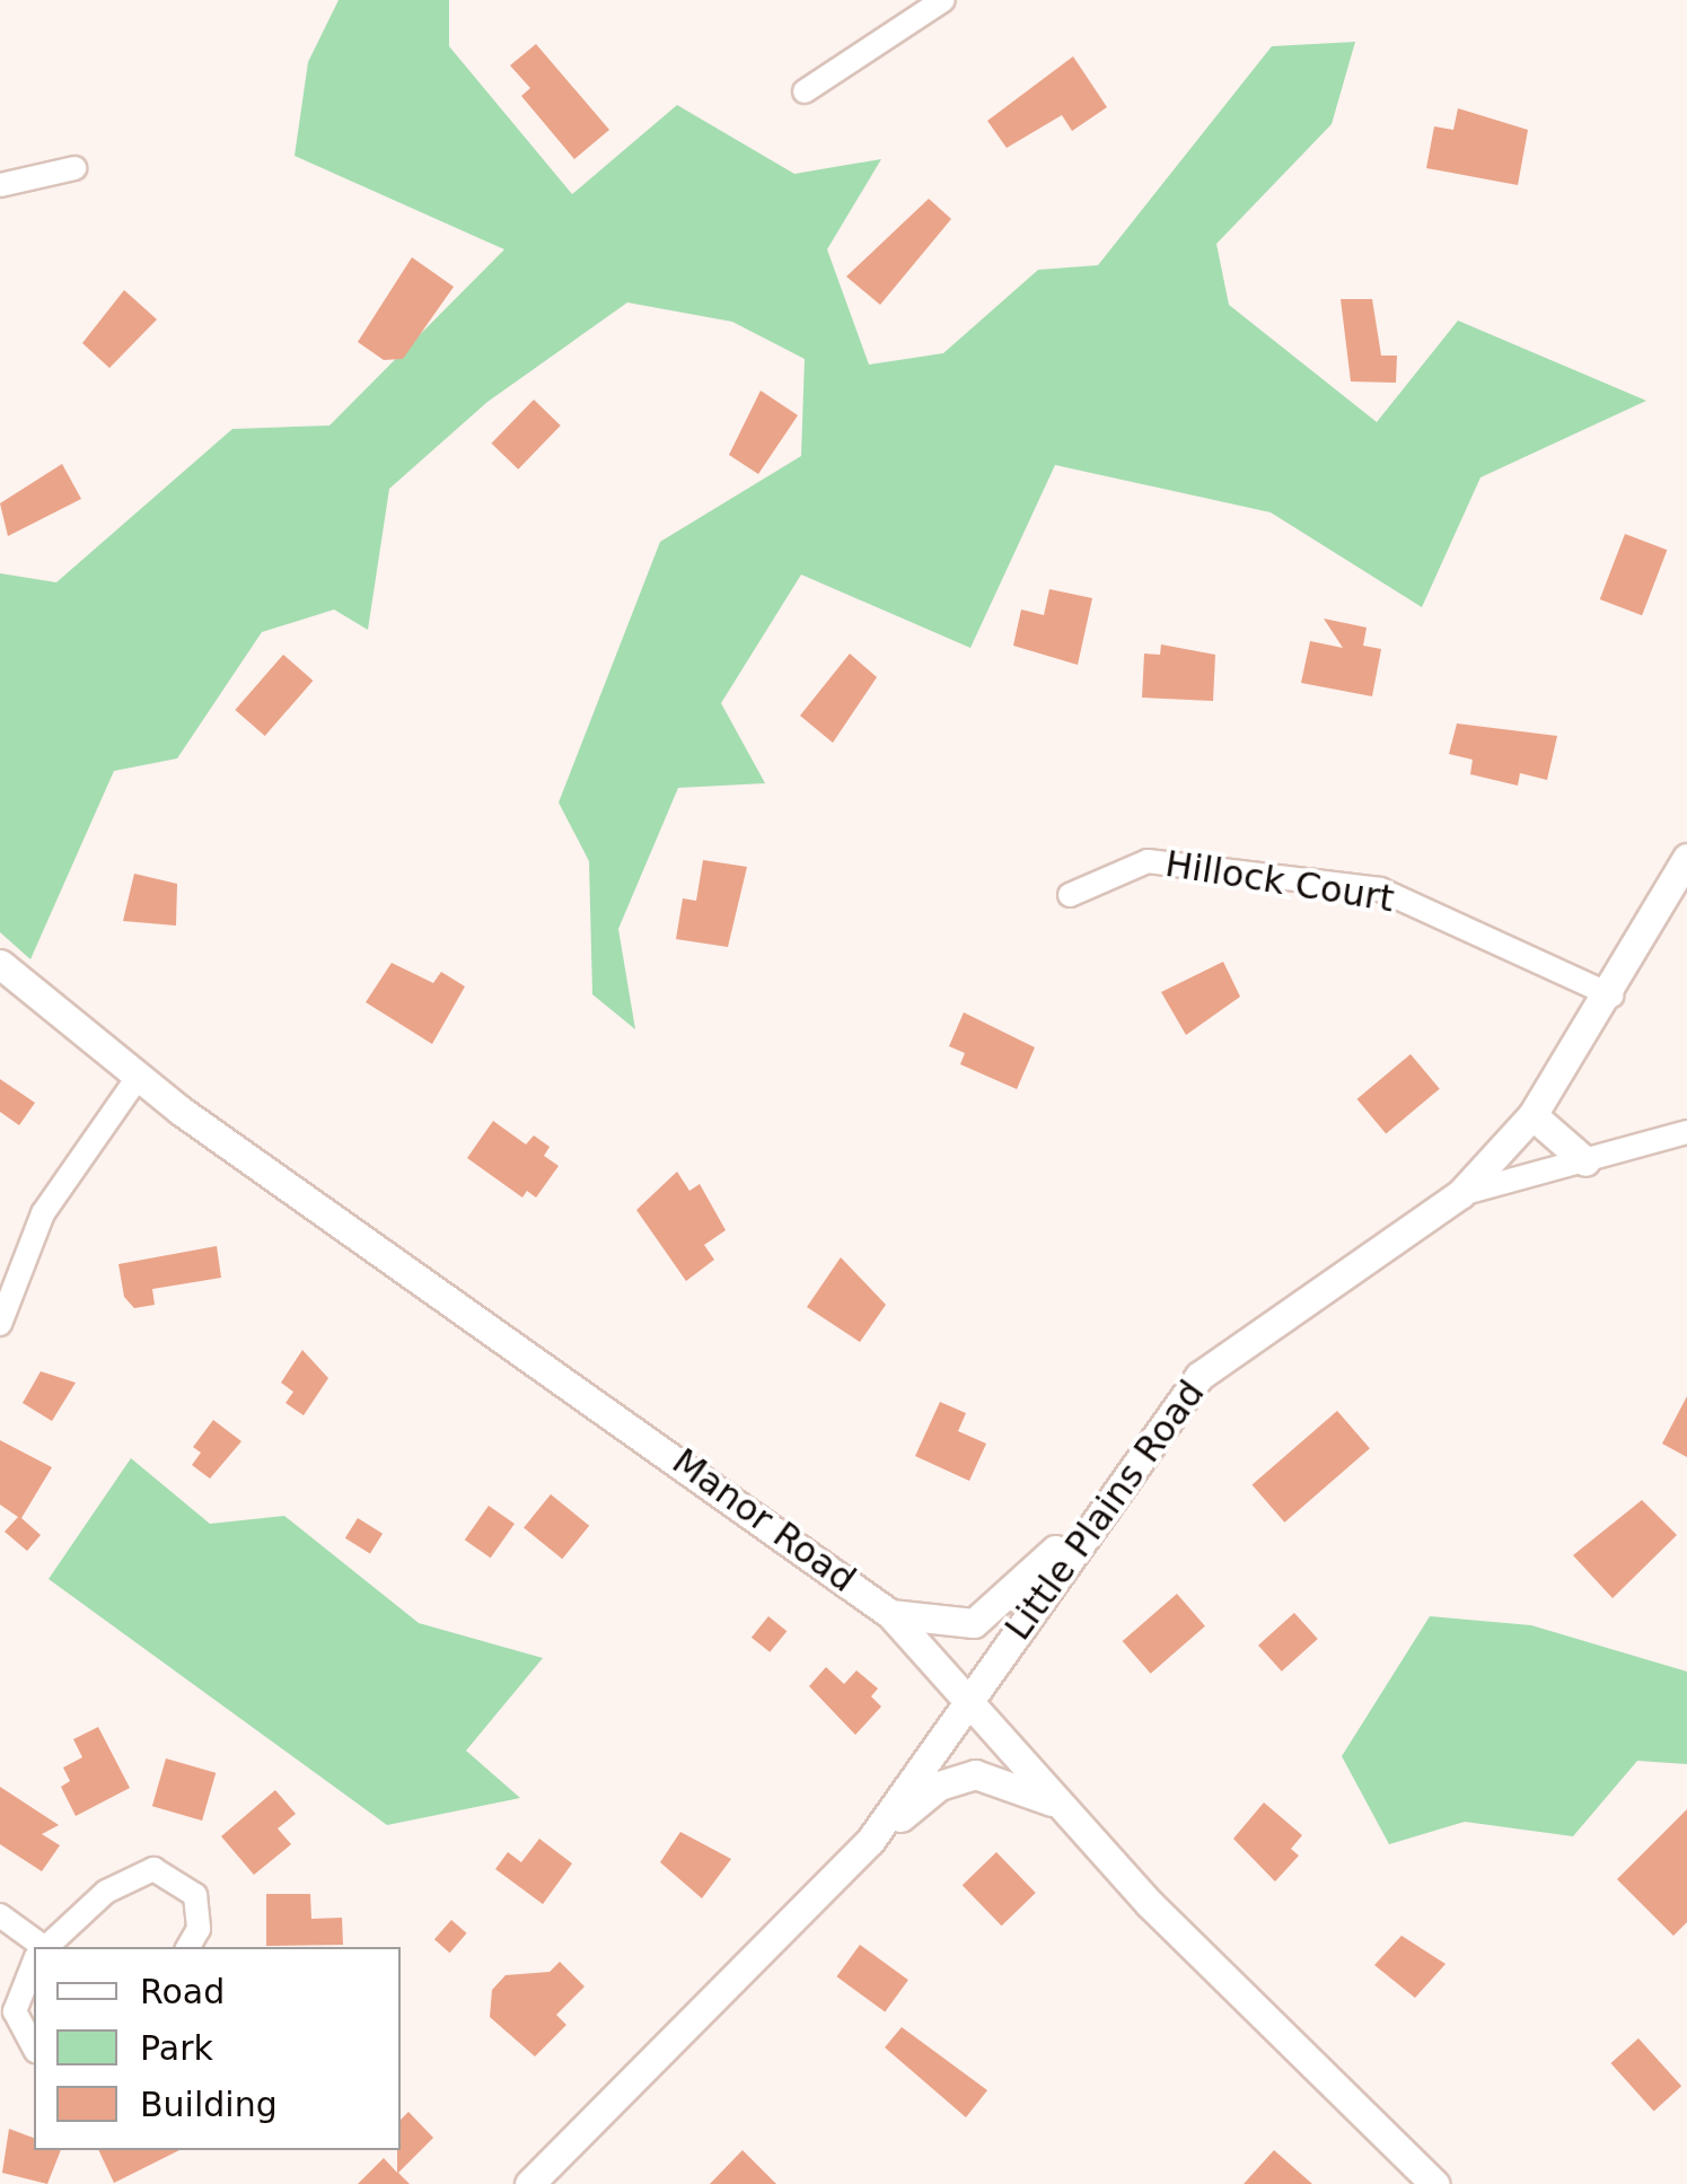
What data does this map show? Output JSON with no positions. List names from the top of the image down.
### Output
{
  "streets": {
    "street": ["Hillock Court", "Little Plains Road", "Manor Road"]
  },
  "crossings": [
    ["Hillock Court", "Little Plains Road"],
    ["Little Plains Road", "Manor Road"]
  ],
  "legend": ["Road", "Park", "Building"]
}
